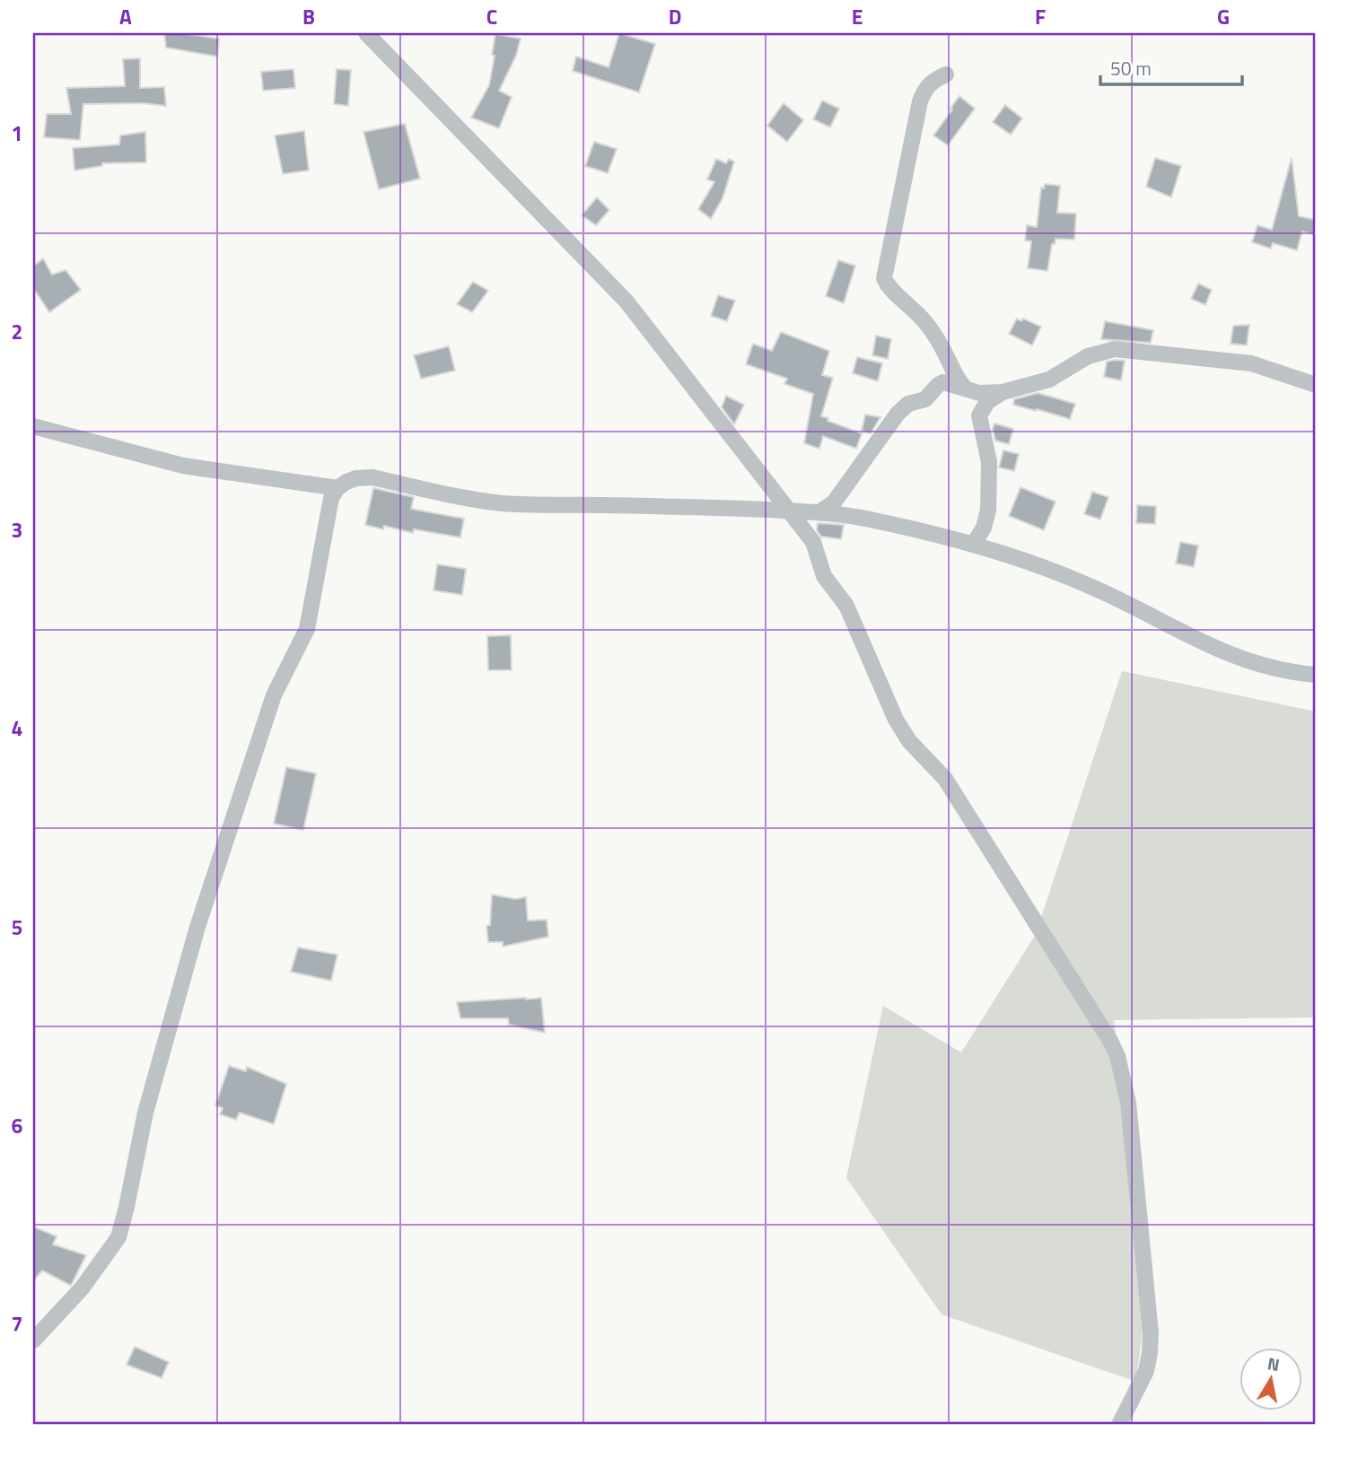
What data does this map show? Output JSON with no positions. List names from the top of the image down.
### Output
{
  "scale_bar": "50 m",
  "north": "top",
  "grid": {
    "columns": [
      "A",
      "B",
      "C",
      "D",
      "E",
      "F",
      "G"
    ],
    "rows": [
      "1",
      "2",
      "3",
      "4",
      "5",
      "6",
      "7"
    ]
  }
}
